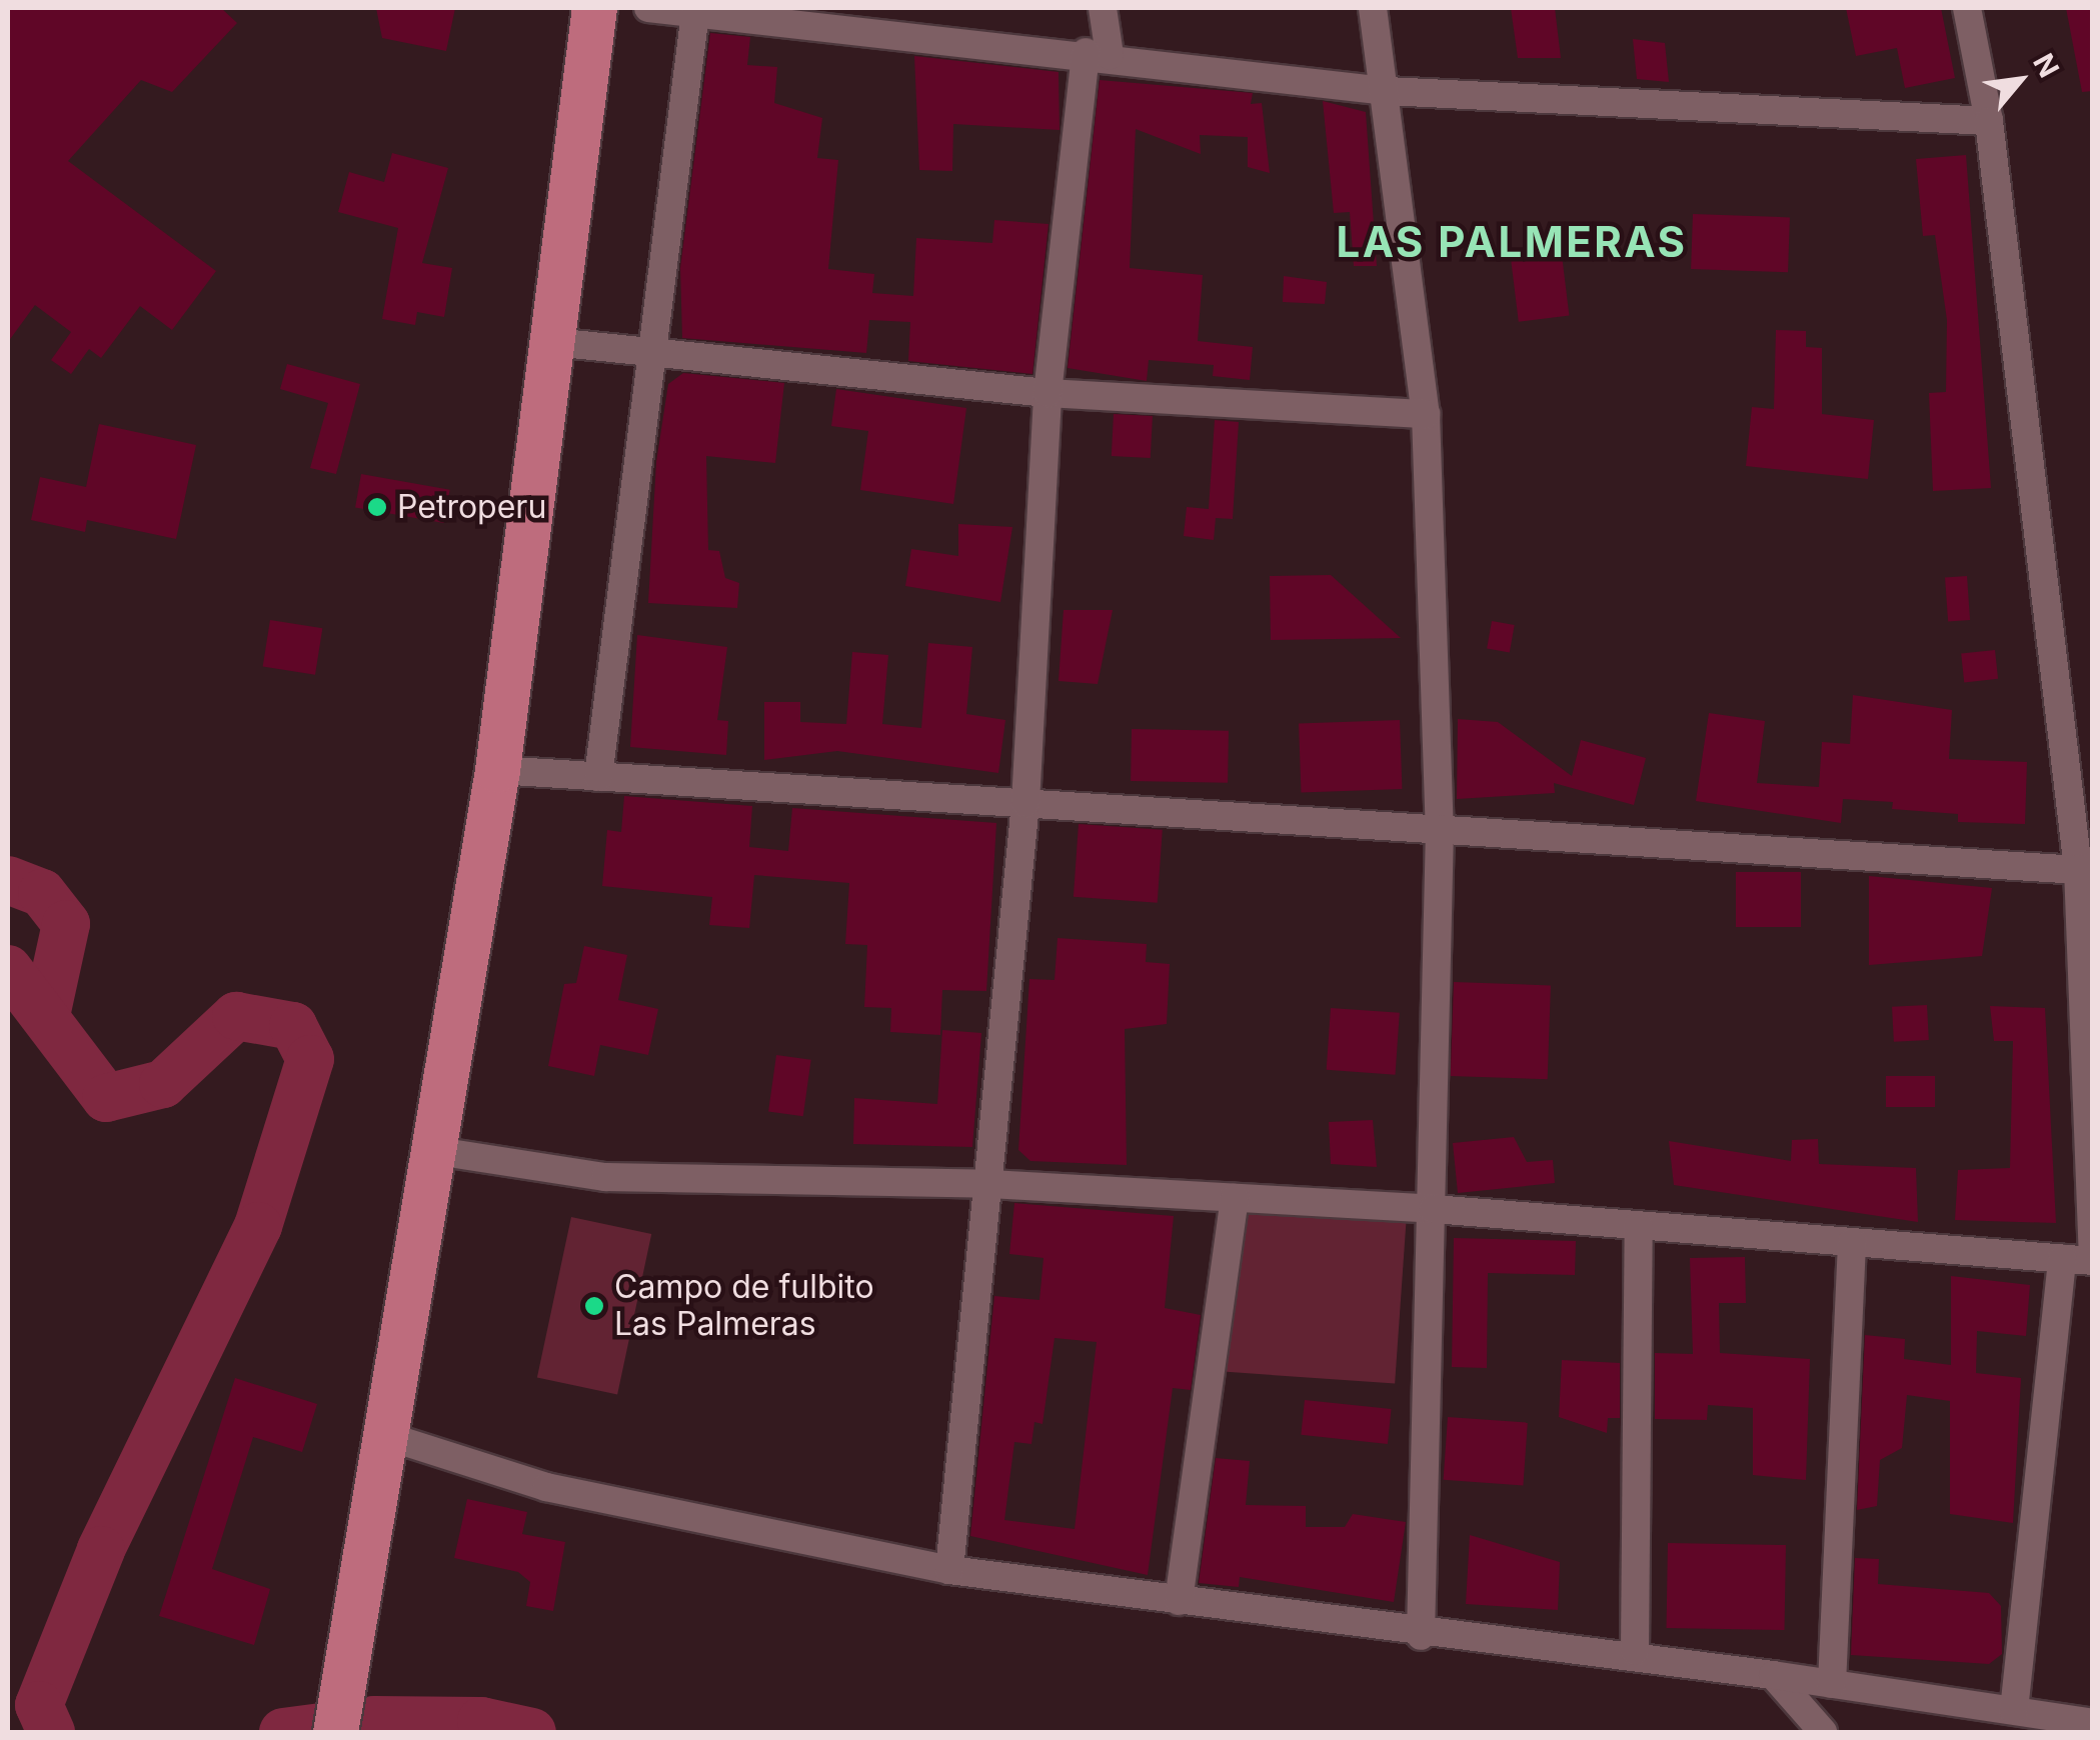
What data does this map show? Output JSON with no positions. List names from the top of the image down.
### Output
{
  "districts": ["LAS PALMERAS"],
  "places": ["Petroperu", "Campo de fulbito Las Palmeras"],
  "north": "top right"
}
